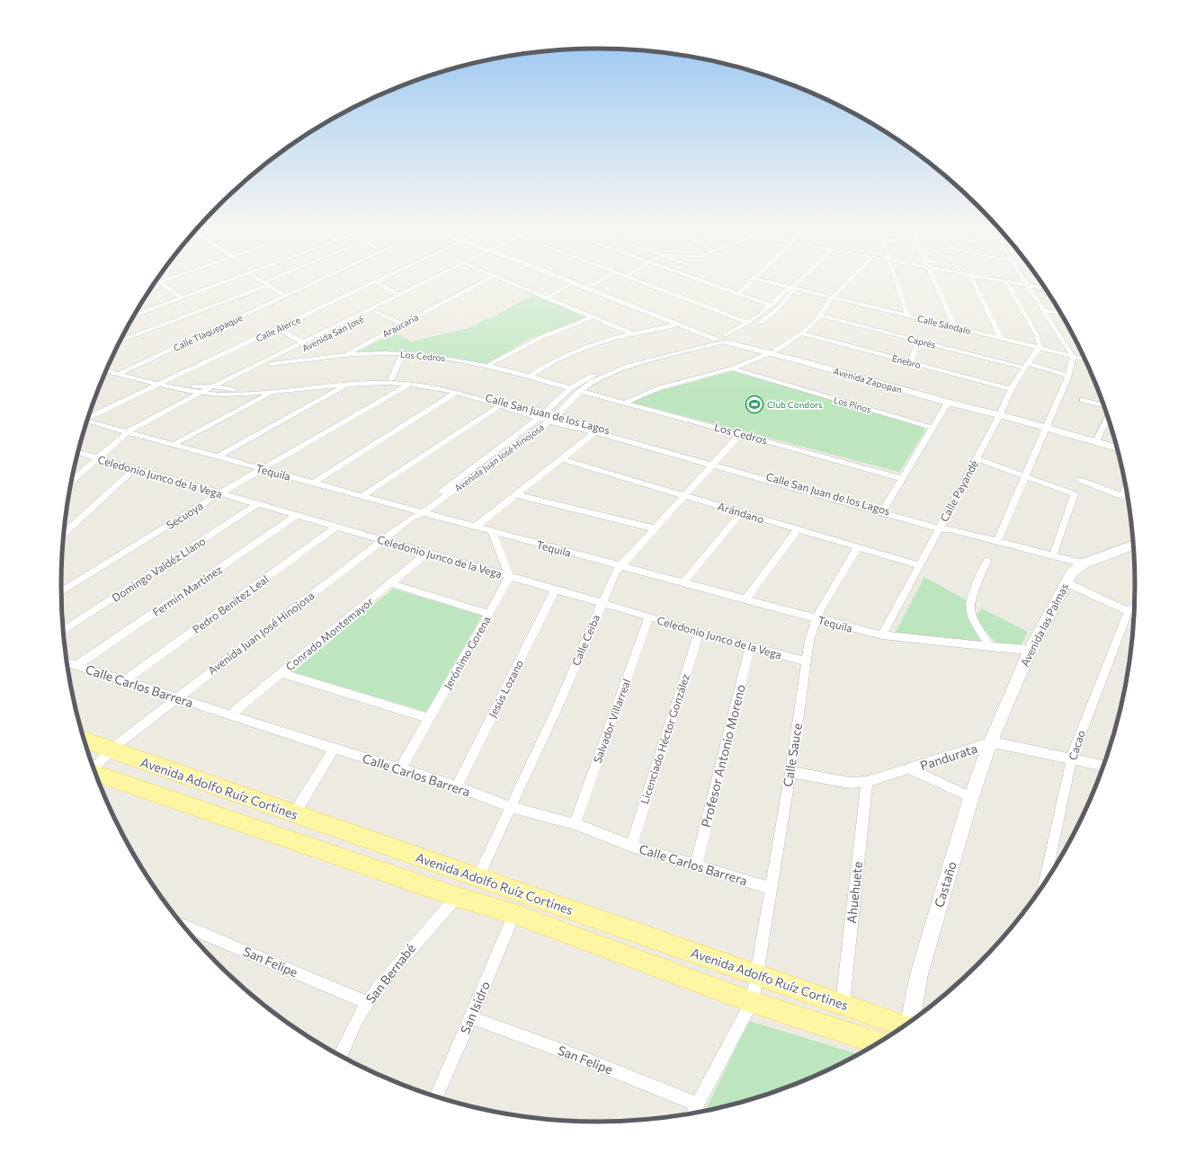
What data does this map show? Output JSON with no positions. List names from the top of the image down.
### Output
{
  "streets": {
    "main road": ["Avenida Adolfo Ruíz Cortines"],
    "street": [
      "Calle Sándalo",
      "Araucaria",
      "Calle Alerce",
      "Calle Tlaquepaque",
      "Avenida San José",
      "Caprés",
      "Los Cedros",
      "Enebro",
      "Avenida Zapopan",
      "Los Pinos",
      "Calle San Juan de los Lagos",
      "Avenida Juan José Hinojosa",
      "Tequila",
      "Celedonio Junco de la Vega",
      "Calle Payandé",
      "Arándano",
      "Secuoya",
      "Domingo Valdéz Llano",
      "Fermín Martínez",
      "Pedro Benítez Leal",
      "Avenida las Palmas",
      "Conrado Montemayor",
      "Calle Ceiba",
      "Jerónimo Gorena",
      "Calle Carlos Barrera",
      "Jesús Lozano",
      "Salvador Villarreal",
      "Licenciado Héctor González",
      "Cacao",
      "Calle Sauce",
      "Profesor Antonio Moreno",
      "Pandurata",
      "Castaño",
      "Ahuehuete",
      "San Felipe",
      "San Bernabé",
      "San Isidro"
    ]
  },
  "crossings": [
    ["Calle Sándalo", "Avenida Juan José Hinojosa"],
    ["Calle Sándalo", "Calle Payandé"],
    ["Araucaria", "Los Cedros"],
    ["Calle Alerce", "Calle San Juan de los Lagos"],
    ["Calle Tlaquepaque", "Calle San Juan de los Lagos"],
    ["Avenida San José", "Los Cedros"],
    ["Avenida San José", "Calle San Juan de los Lagos"],
    ["Avenida San José", "Tequila"],
    ["Avenida San José", "Celedonio Junco de la Vega"],
    ["Caprés", "Calle Payandé"],
    ["Los Cedros", "Avenida Juan José Hinojosa"],
    ["Los Cedros", "Calle Ceiba"],
    ["Enebro", "Calle Payandé"],
    ["Avenida Zapopan", "Avenida Juan José Hinojosa"],
    ["Avenida Zapopan", "Calle Payandé"],
    ["Calle San Juan de los Lagos", "Avenida Juan José Hinojosa"],
    ["Calle San Juan de los Lagos", "Calle Payandé"],
    ["Calle San Juan de los Lagos", "Secuoya"],
    ["Calle San Juan de los Lagos", "Avenida las Palmas"],
    ["Calle San Juan de los Lagos", "Calle Ceiba"],
    ["Avenida Juan José Hinojosa", "Tequila"],
    ["Avenida Juan José Hinojosa", "Celedonio Junco de la Vega"],
    ["Avenida Juan José Hinojosa", "Calle Carlos Barrera"],
    ["Avenida Juan José Hinojosa", "Avenida Adolfo Ruíz Cortines"],
    ["Tequila", "Calle Payandé"],
    ["Tequila", "Secuoya"],
    ["Tequila", "Avenida las Palmas"],
    ["Tequila", "Calle Ceiba"],
    ["Tequila", "Calle Sauce"],
    ["Celedonio Junco de la Vega", "Secuoya"],
    ["Celedonio Junco de la Vega", "Domingo Valdéz Llano"],
    ["Celedonio Junco de la Vega", "Fermín Martínez"],
    ["Celedonio Junco de la Vega", "Pedro Benítez Leal"],
    ["Celedonio Junco de la Vega", "Conrado Montemayor"],
    ["Celedonio Junco de la Vega", "Calle Ceiba"],
    ["Celedonio Junco de la Vega", "Jerónimo Gorena"],
    ["Celedonio Junco de la Vega", "Jesús Lozano"],
    ["Celedonio Junco de la Vega", "Salvador Villarreal"],
    ["Celedonio Junco de la Vega", "Licenciado Héctor González"],
    ["Celedonio Junco de la Vega", "Calle Sauce"],
    ["Celedonio Junco de la Vega", "Profesor Antonio Moreno"],
    ["Calle Payandé", "Arándano"],
    ["Arándano", "Calle Ceiba"],
    ["Arándano", "Calle Sauce"],
    ["Fermín Martínez", "Calle Carlos Barrera"],
    ["Pedro Benítez Leal", "Calle Carlos Barrera"],
    ["Avenida las Palmas", "Pandurata"],
    ["Avenida las Palmas", "Castaño"],
    ["Conrado Montemayor", "Calle Carlos Barrera"],
    ["Calle Ceiba", "Calle Carlos Barrera"],
    ["Calle Ceiba", "Avenida Adolfo Ruíz Cortines"],
    ["Jerónimo Gorena", "Calle Carlos Barrera"],
    ["Calle Carlos Barrera", "Jesús Lozano"],
    ["Calle Carlos Barrera", "Salvador Villarreal"],
    ["Calle Carlos Barrera", "Licenciado Héctor González"],
    ["Calle Carlos Barrera", "Calle Sauce"],
    ["Calle Carlos Barrera", "Profesor Antonio Moreno"],
    ["Cacao", "Pandurata"],
    ["Calle Sauce", "Pandurata"],
    ["Calle Sauce", "Avenida Adolfo Ruíz Cortines"],
    ["Pandurata", "Castaño"],
    ["Pandurata", "Ahuehuete"],
    ["Avenida Adolfo Ruíz Cortines", "Ahuehuete"],
    ["Avenida Adolfo Ruíz Cortines", "San Bernabé"],
    ["Avenida Adolfo Ruíz Cortines", "San Isidro"],
    ["San Felipe", "San Bernabé"],
    ["San Felipe", "San Isidro"]
  ],
  "places": {
    "sports": ["Club Condors"]
  }
}
